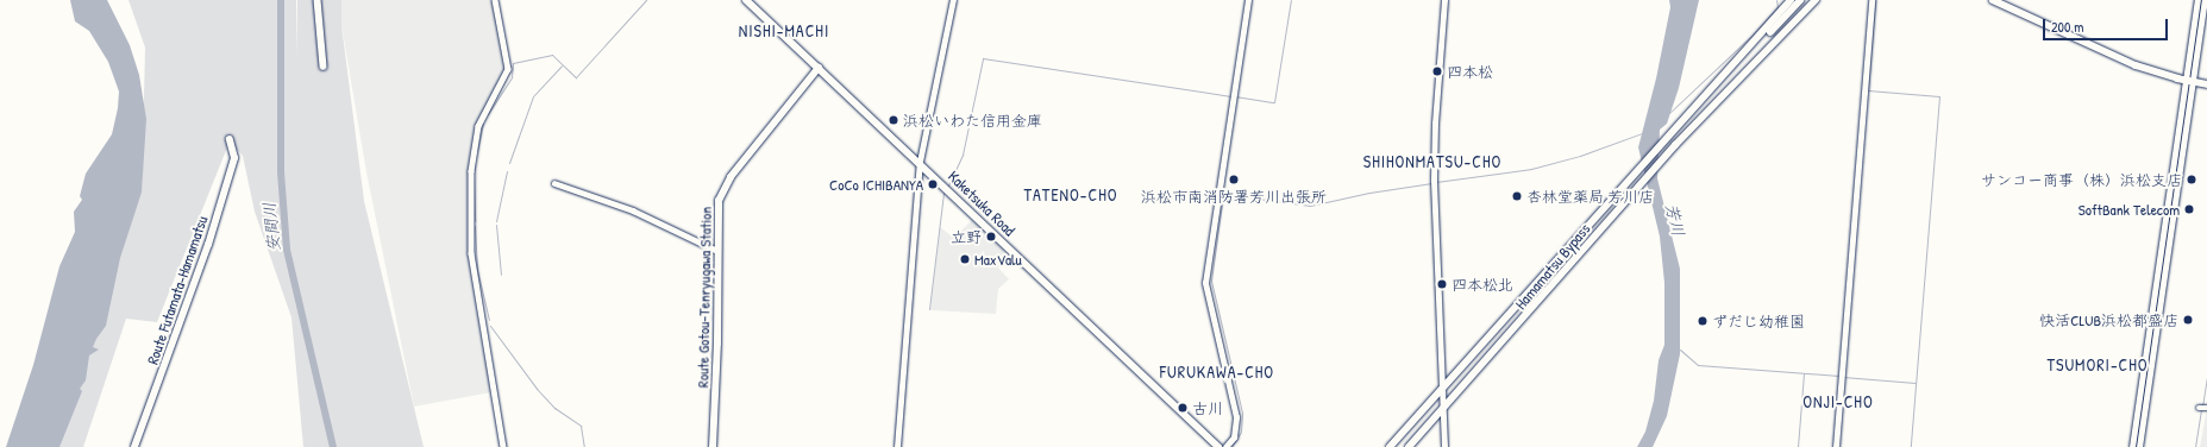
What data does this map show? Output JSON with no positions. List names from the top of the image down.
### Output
{
  "streets": {
    "highway": ["Kaketsuka Road", "Hamamatsu Bypass"],
    "main road": ["Route Futamata-Hamamatsu", "Route Gotou-Tenryugawa Station"]
  },
  "crossings": [
    ["Kaketsuka Road", "Route Gotou-Tenryugawa Station"]
  ],
  "districts": [
    "NISHI-MACHI",
    "SHIHONMATSU-CHO",
    "TATENO-CHO",
    "TSUMORI-CHO",
    "FURUKAWA-CHO",
    "ONJI-CHO"
  ],
  "water": ["芳川", "安間川"],
  "places": [
    "四本松",
    "浜松いわた信用金庫",
    "浜松市南消防署芳川出張所",
    "サンコー商事（株）浜松支店",
    "CoCo ICHIBANYA",
    "杏林堂薬局 芳川店",
    "SoftBank Telecom",
    "立野",
    "MaxValu",
    "四本松北",
    "快活CLUB浜松都盛店",
    "ずだじ幼稚園",
    "古川"
  ],
  "scale_bar": "200 m"
}
